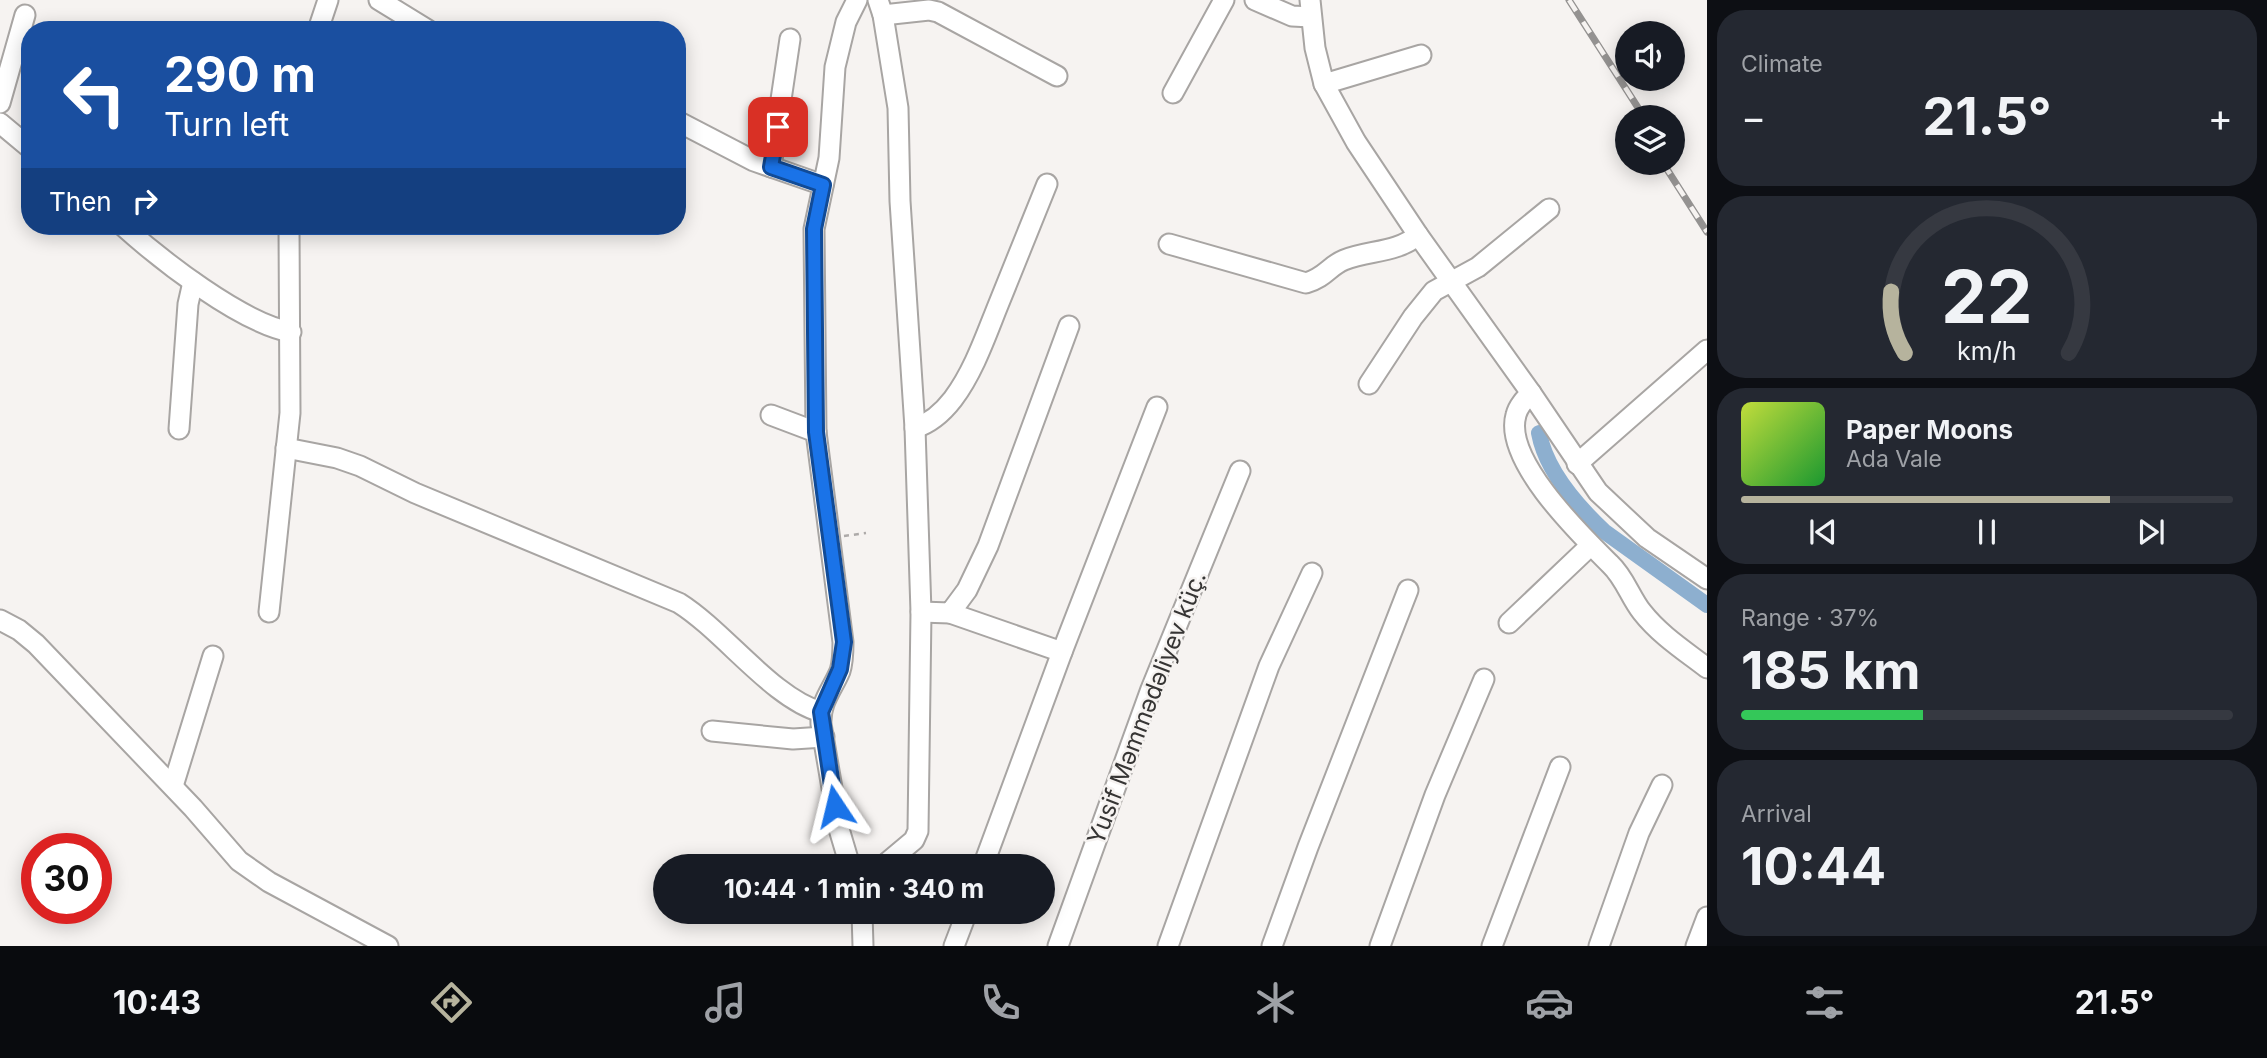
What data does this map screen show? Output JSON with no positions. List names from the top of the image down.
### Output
{
  "streets": {
    "street": ["Yusif Məmmədəliyev küç."]
  },
  "page": {
    "tile": [
      "Climate",
      ["Range · 37%", "185 km"],
      ["Arrival", "10:44"]
    ],
    "turn": ["290 m", "Turn left"],
    "heat": ["−", "21.5°", "+"],
    "then": "Then",
    "song": ["Paper Moons", "Ada Vale"],
    "limit": "30",
    "trip": "10:44 · 1 min · 340 m",
    "tabs": ["10:43", "21.5°"],
    "gauge": ["22", "km/h"]
  }
}
